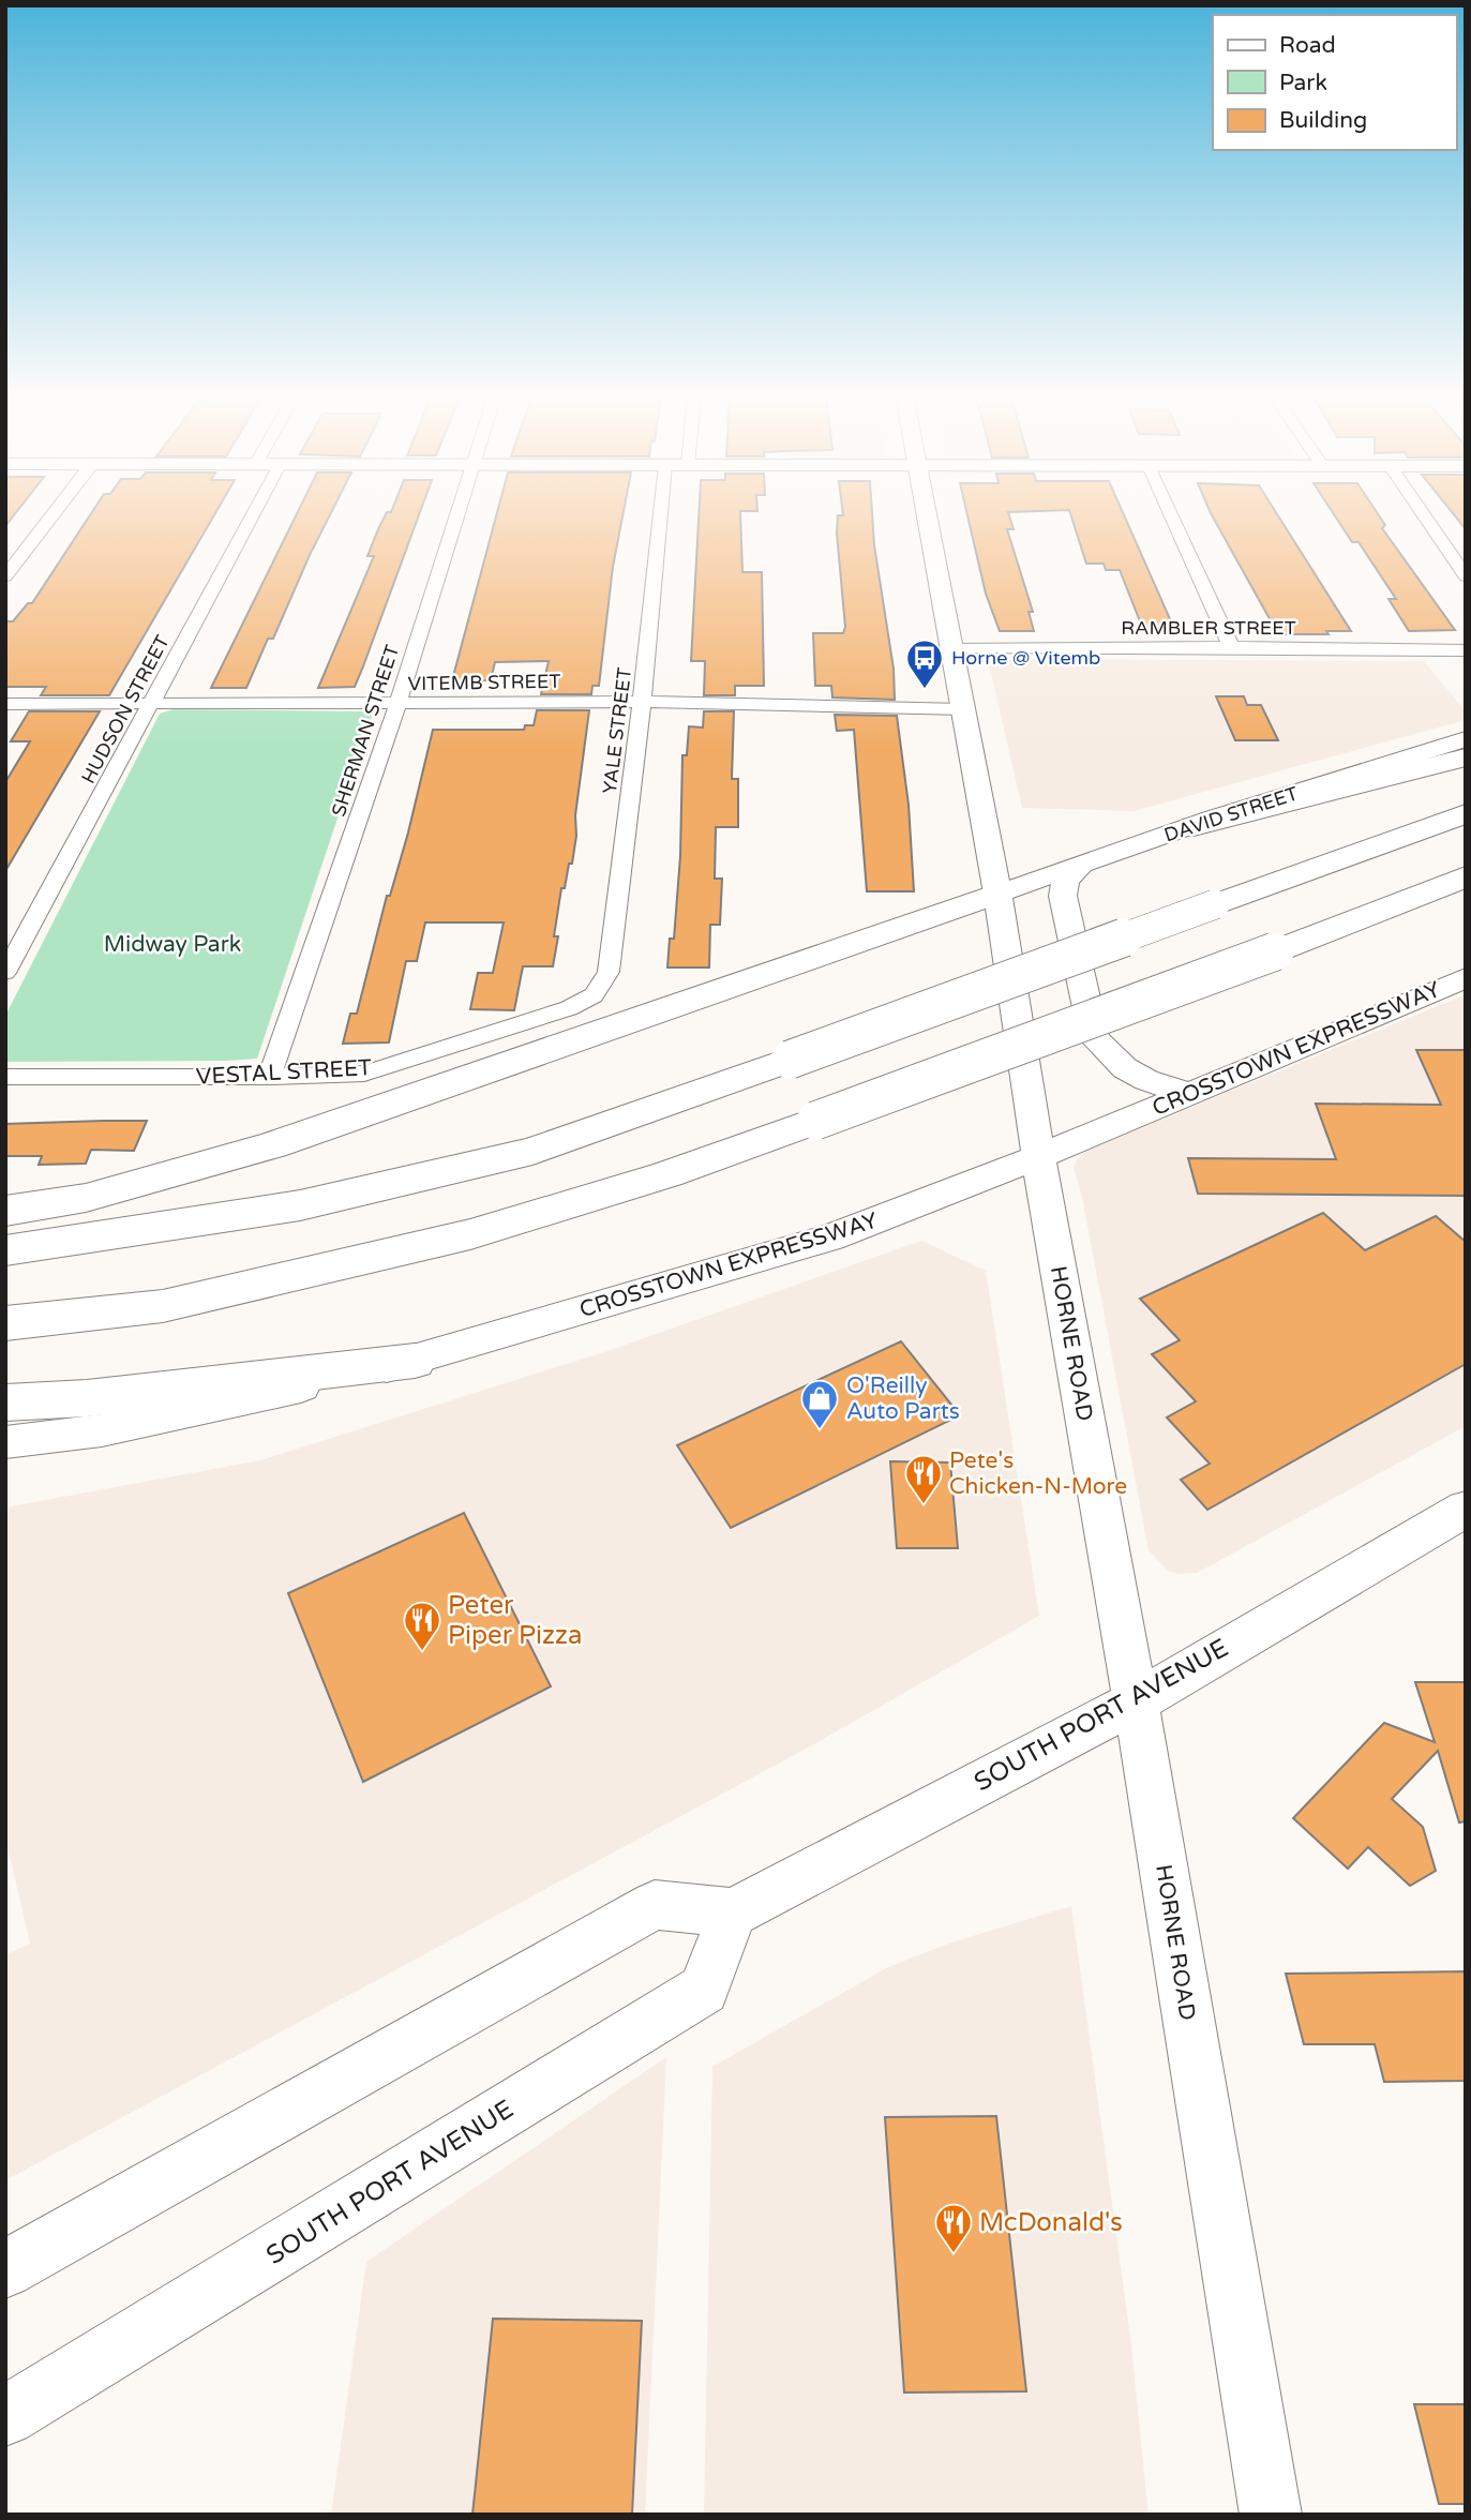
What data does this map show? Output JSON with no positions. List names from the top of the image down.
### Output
{
  "streets": {
    "main road": [
      "DAVID STREET",
      "CROSSTOWN EXPRESSWAY",
      "HORNE ROAD",
      "SOUTH PORT AVENUE"
    ],
    "street": [
      "RAMBLER STREET",
      "VITEMB STREET",
      "HUDSON STREET",
      "SHERMAN STREET",
      "YALE STREET",
      "VESTAL STREET"
    ]
  },
  "crossings": [
    ["RAMBLER STREET", "HORNE ROAD"],
    ["VITEMB STREET", "HUDSON STREET"],
    ["VITEMB STREET", "SHERMAN STREET"],
    ["VITEMB STREET", "YALE STREET"],
    ["VITEMB STREET", "HORNE ROAD"],
    ["SHERMAN STREET", "VESTAL STREET"],
    ["YALE STREET", "VESTAL STREET"],
    ["DAVID STREET", "HORNE ROAD"],
    ["CROSSTOWN EXPRESSWAY", "HORNE ROAD"],
    ["HORNE ROAD", "SOUTH PORT AVENUE"]
  ],
  "parks": ["Midway Park"],
  "places": {
    "bus stop": ["Horne @ Vitemb"],
    "shop": ["O'Reilly Auto Parts"],
    "restaurant": ["Pete's Chicken-N-More", "Peter Piper Pizza", "McDonald's"]
  },
  "legend": ["Road", "Park", "Building"]
}
